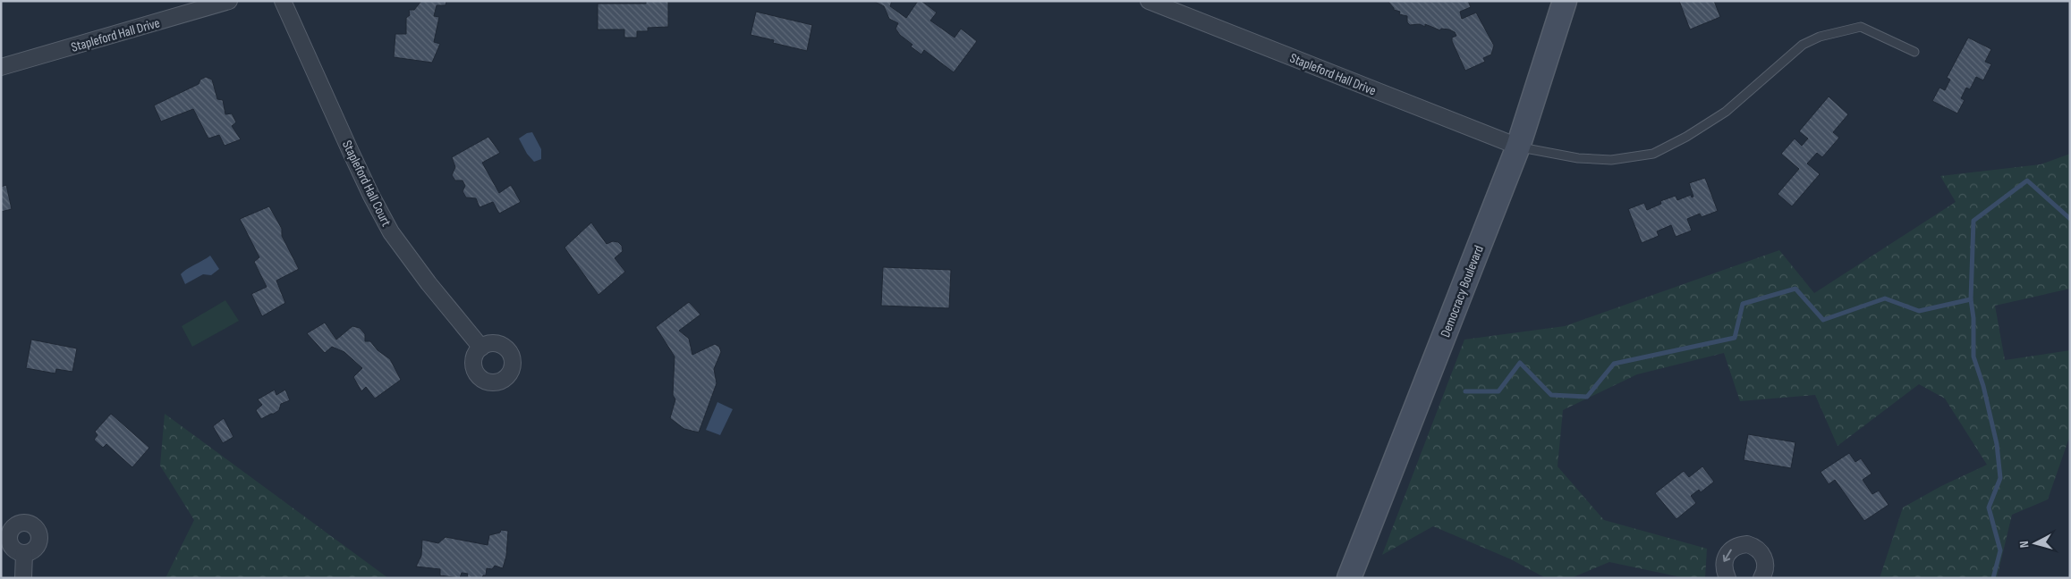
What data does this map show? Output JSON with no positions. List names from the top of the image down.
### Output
{
  "streets": {
    "main road": ["Democracy Boulevard"],
    "street": ["Stapleford Hall Drive", "Stapleford Hall Court"]
  },
  "crossings": [
    ["Stapleford Hall Drive", "Democracy Boulevard"]
  ],
  "north": "left"
}
